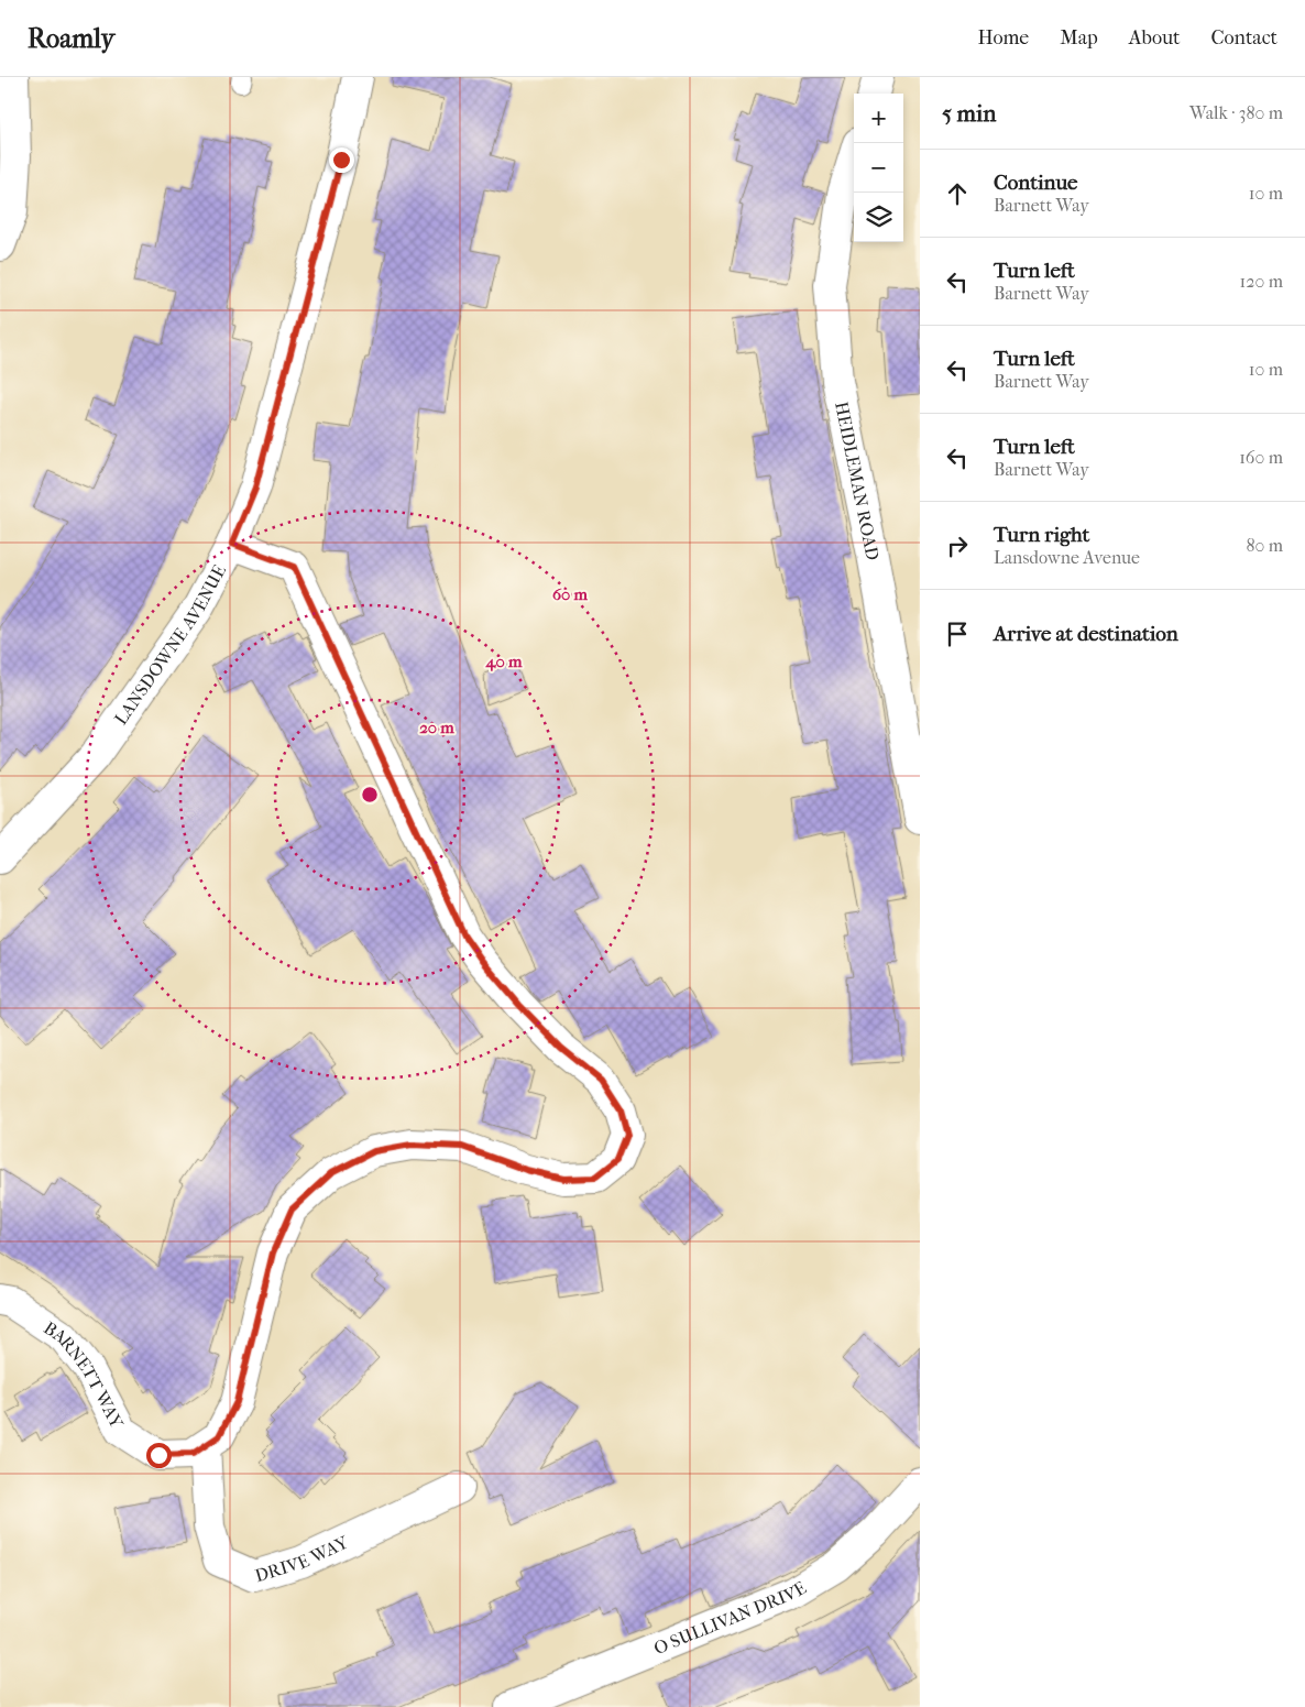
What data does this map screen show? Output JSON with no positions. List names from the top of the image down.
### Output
{
  "streets": {
    "street": [
      "HEIDLEMAN ROAD",
      "LANSDOWNE AVENUE",
      "BARNETT WAY",
      "DRIVE WAY",
      "O SULLIVAN DRIVE"
    ]
  },
  "crossings": [
    ["LANSDOWNE AVENUE", "BARNETT WAY"],
    ["BARNETT WAY", "DRIVE WAY"]
  ],
  "page": {
    "header": "Roamly",
    "nav": [
      "Home",
      "Map",
      "About",
      "Contact"
    ],
    "heading": ["5 min", "Walk · 380 m"],
    "map_buttons": ["+", "−"],
    "list": [
      ["Continue", "Barnett Way", "10 m"],
      ["Turn left", "Barnett Way", "120 m"],
      ["Turn left", "Barnett Way", "10 m"],
      ["Turn left", "Barnett Way", "160 m"],
      ["Turn right", "Lansdowne Avenue", "80 m"],
      "Arrive at destination"
    ]
  },
  "rings": ["60 m", "40 m", "20 m"]
}
